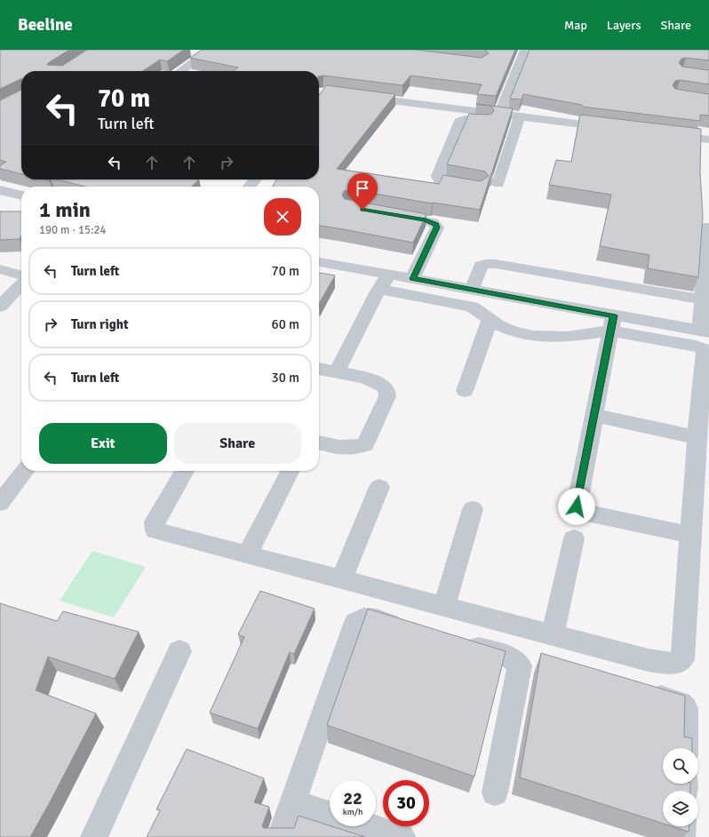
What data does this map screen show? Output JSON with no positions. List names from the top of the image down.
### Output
{
  "page": {
    "header": "Beeline",
    "nav": ["Map", "Layers", "Share"],
    "turn": ["70 m", "Turn left"],
    "heading": ["1 min", "190 m · 15:24"],
    "list": [
      {
        "name": "Turn left",
        "value": "70 m"
      },
      {
        "name": "Turn right",
        "value": "60 m"
      },
      {
        "name": "Turn left",
        "value": "30 m"
      }
    ],
    "buttons": ["Exit", "Share"],
    "speed": "22 km/h",
    "limit": "30"
  }
}
